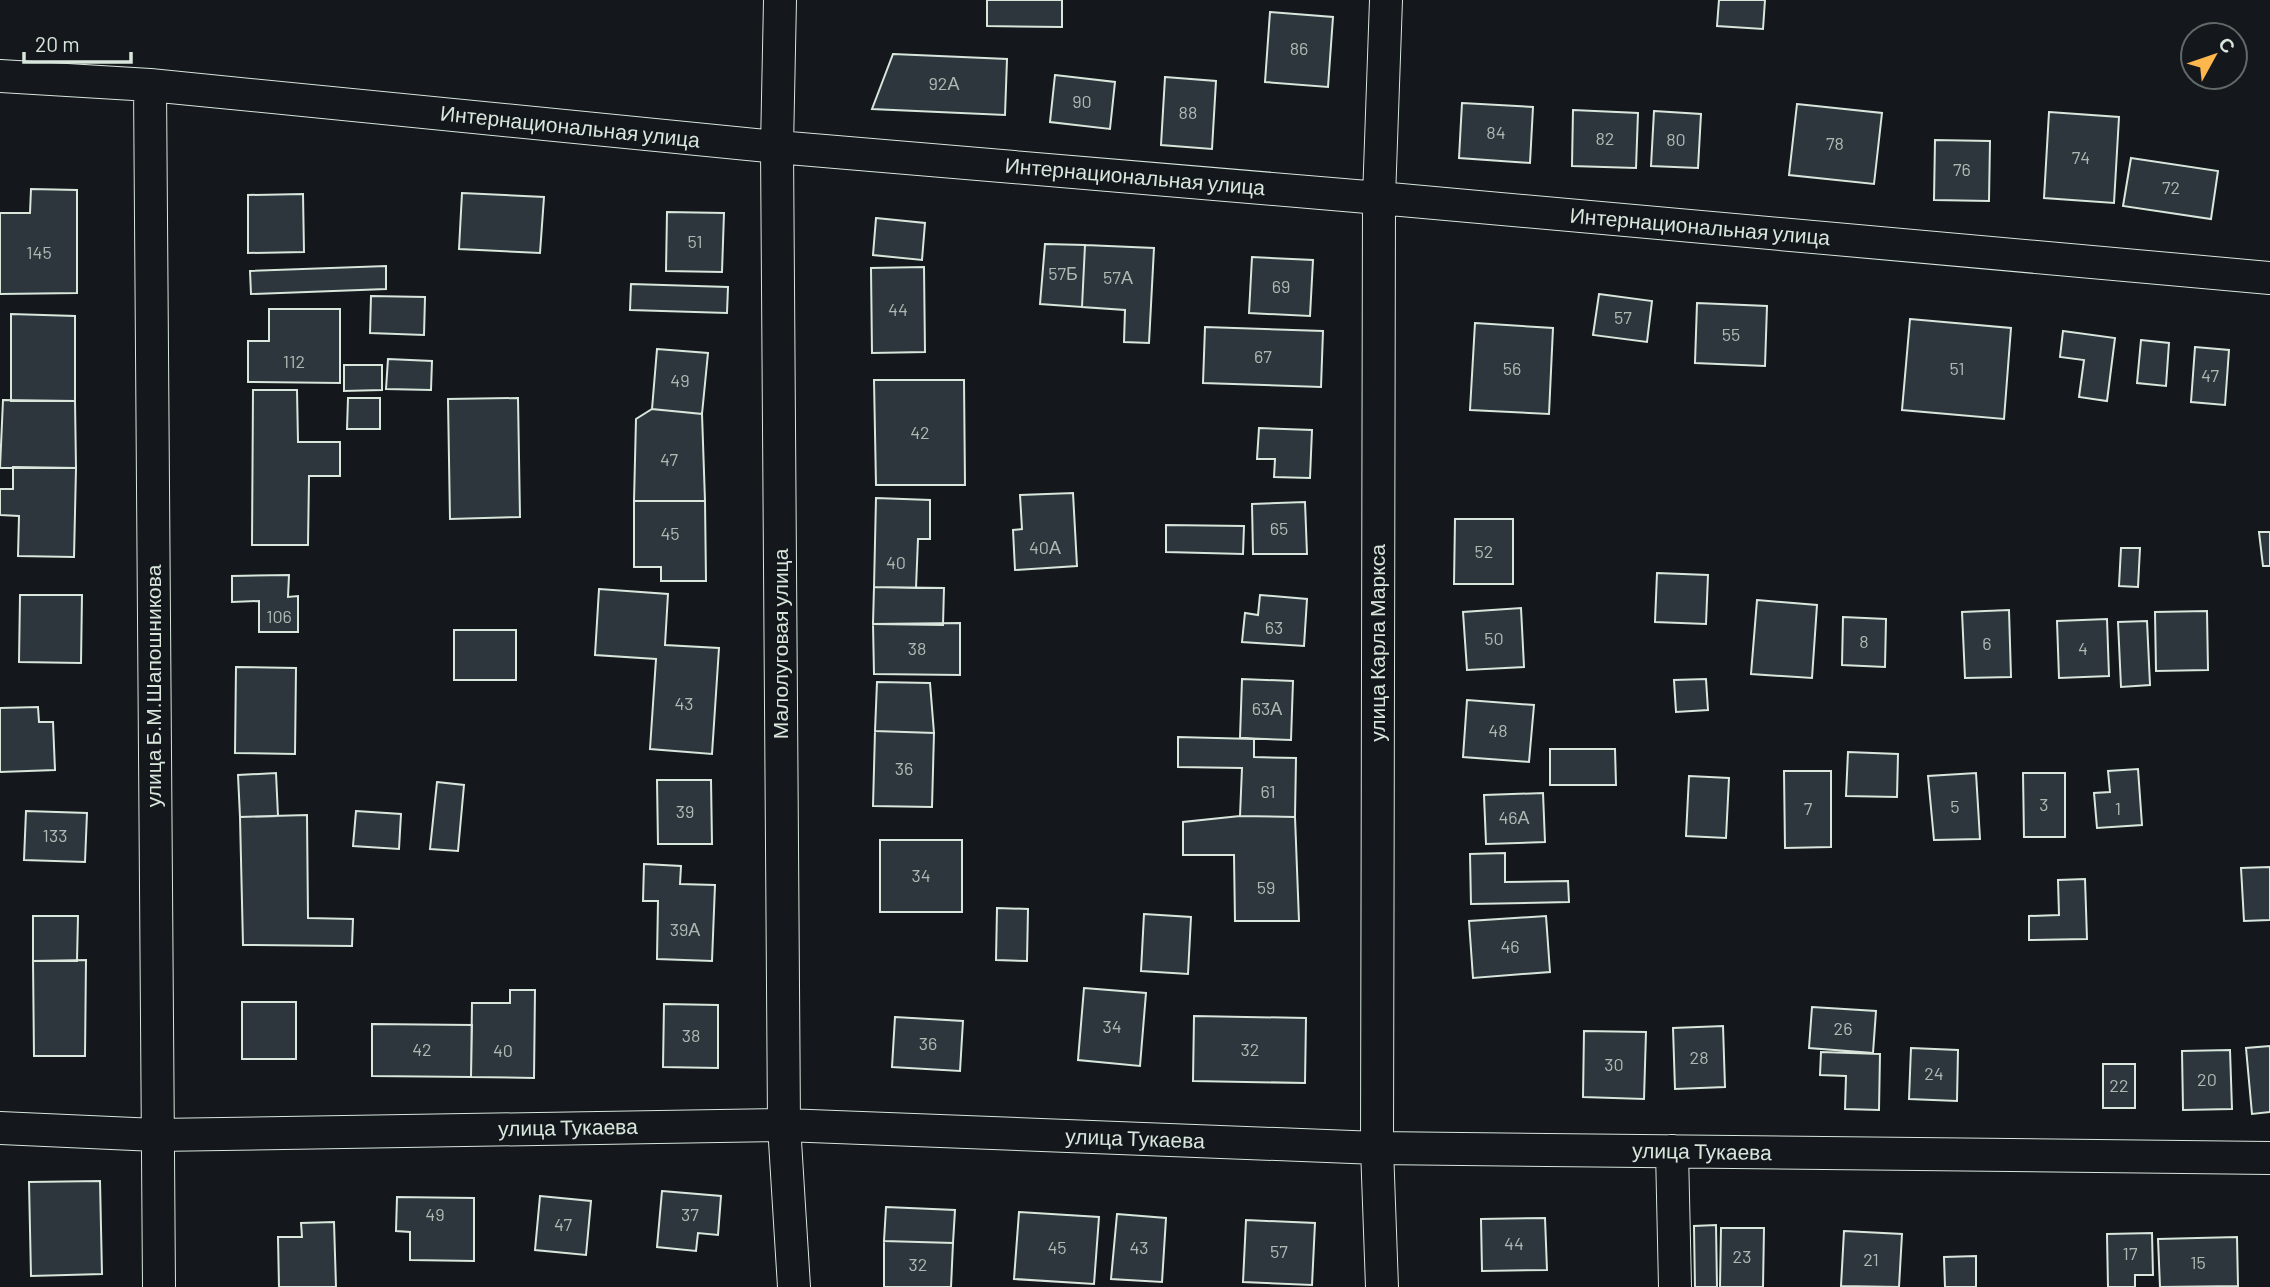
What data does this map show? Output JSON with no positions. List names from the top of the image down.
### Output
{
  "streets": {
    "street": [
      "Интернациональная улица",
      "улица Карла Маркса",
      "Малолуговая улица",
      "улица Б.М.Шапошникова",
      "улица Тукаева"
    ]
  },
  "crossings": [
    ["Интернациональная улица", "улица Карла Маркса"],
    ["Интернациональная улица", "Малолуговая улица"],
    ["Интернациональная улица", "улица Б.М.Шапошникова"],
    ["улица Карла Маркса", "улица Тукаева"],
    ["Малолуговая улица", "улица Тукаева"],
    ["улица Б.М.Шапошникова", "улица Тукаева"]
  ],
  "house_numbers": [
    "86",
    "92А",
    "90",
    "88",
    "84",
    "82",
    "80",
    "78",
    "74",
    "76",
    "72",
    "51",
    "145",
    "57Б",
    "57А",
    "69",
    "44",
    "57",
    "55",
    "67",
    "112",
    "56",
    "51",
    "47",
    "49",
    "42",
    "47",
    "65",
    "45",
    "40А",
    "52",
    "40",
    "106",
    "63",
    "50",
    "8",
    "6",
    "38",
    "4",
    "43",
    "63А",
    "48",
    "36",
    "61",
    "3",
    "5",
    "7",
    "1",
    "39",
    "46А",
    "133",
    "34",
    "59",
    "39А",
    "46",
    "34",
    "26",
    "38",
    "36",
    "42",
    "32",
    "40",
    "28",
    "30",
    "24",
    "20",
    "22",
    "49",
    "37",
    "47",
    "44",
    "45",
    "43",
    "57",
    "17",
    "23",
    "21",
    "15",
    "32"
  ],
  "scale_bar": "20 m",
  "north": "top right"
}
